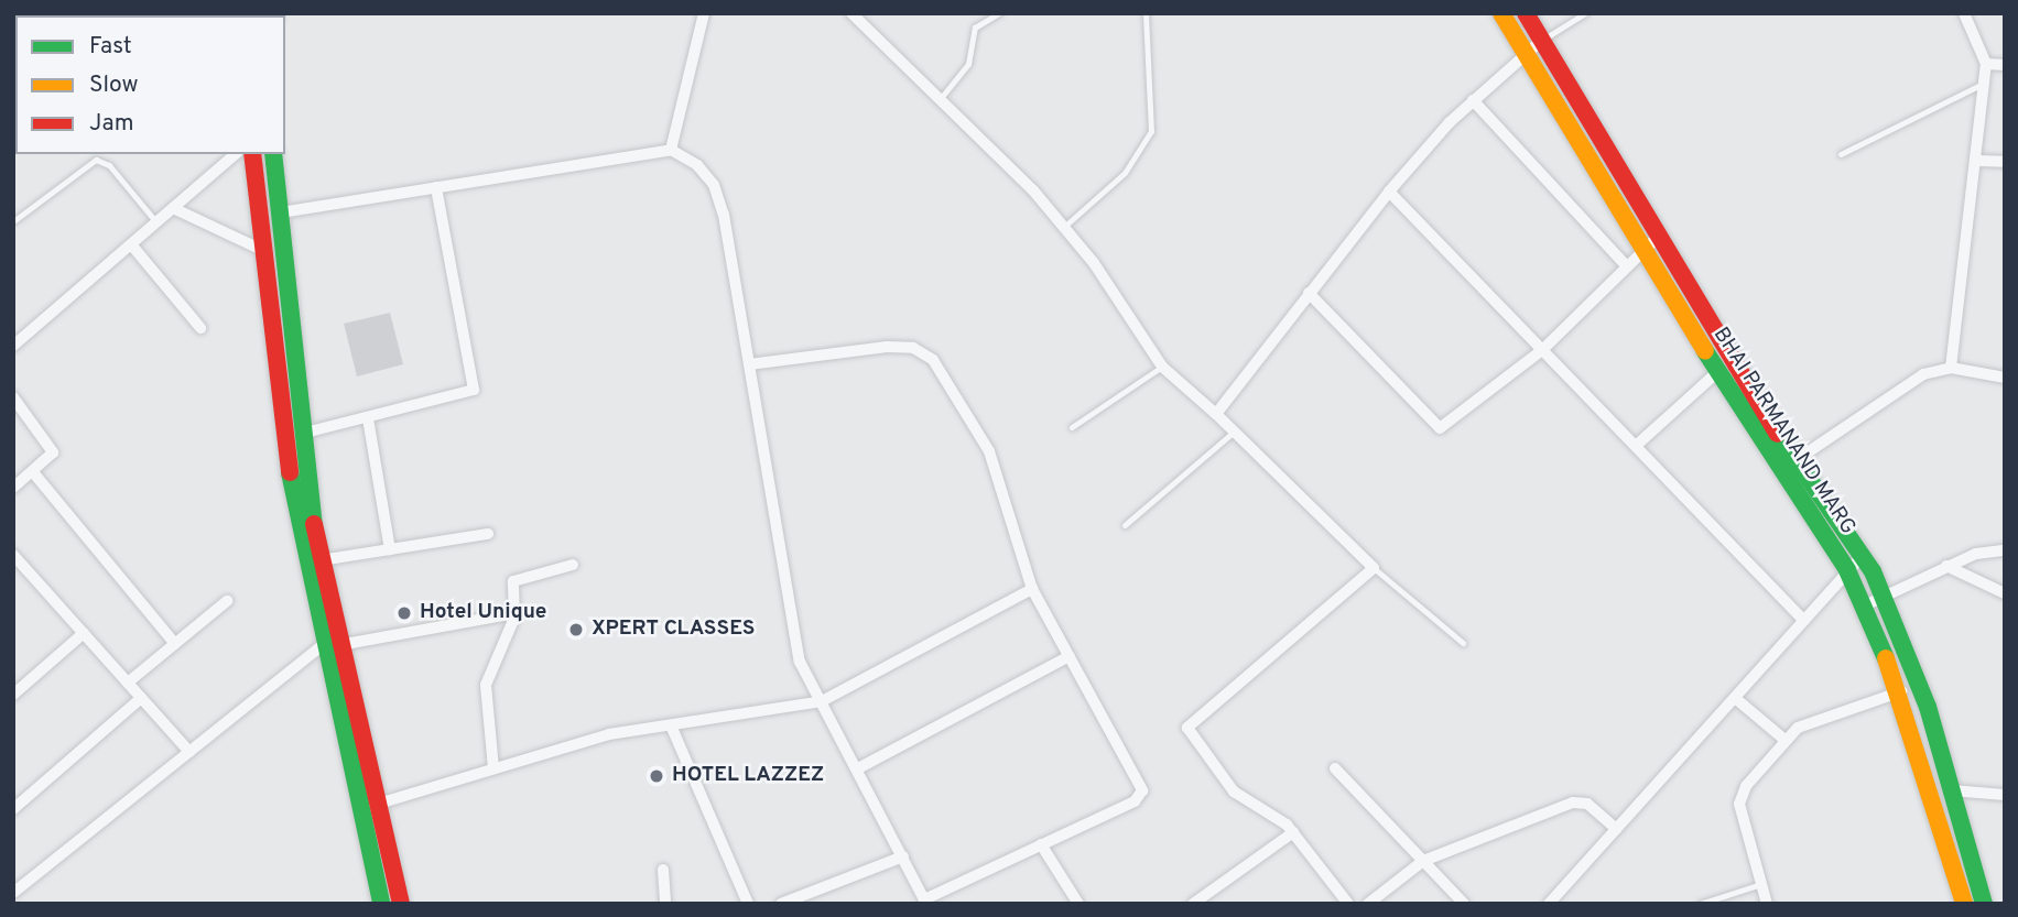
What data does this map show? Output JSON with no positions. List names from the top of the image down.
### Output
{
  "streets": {
    "street": ["BHAI PARMANAND MARG"]
  },
  "places": ["Hotel Unique", "XPERT CLASSES", "HOTEL LAZZEZ"],
  "legend": ["Fast", "Slow", "Jam"]
}
